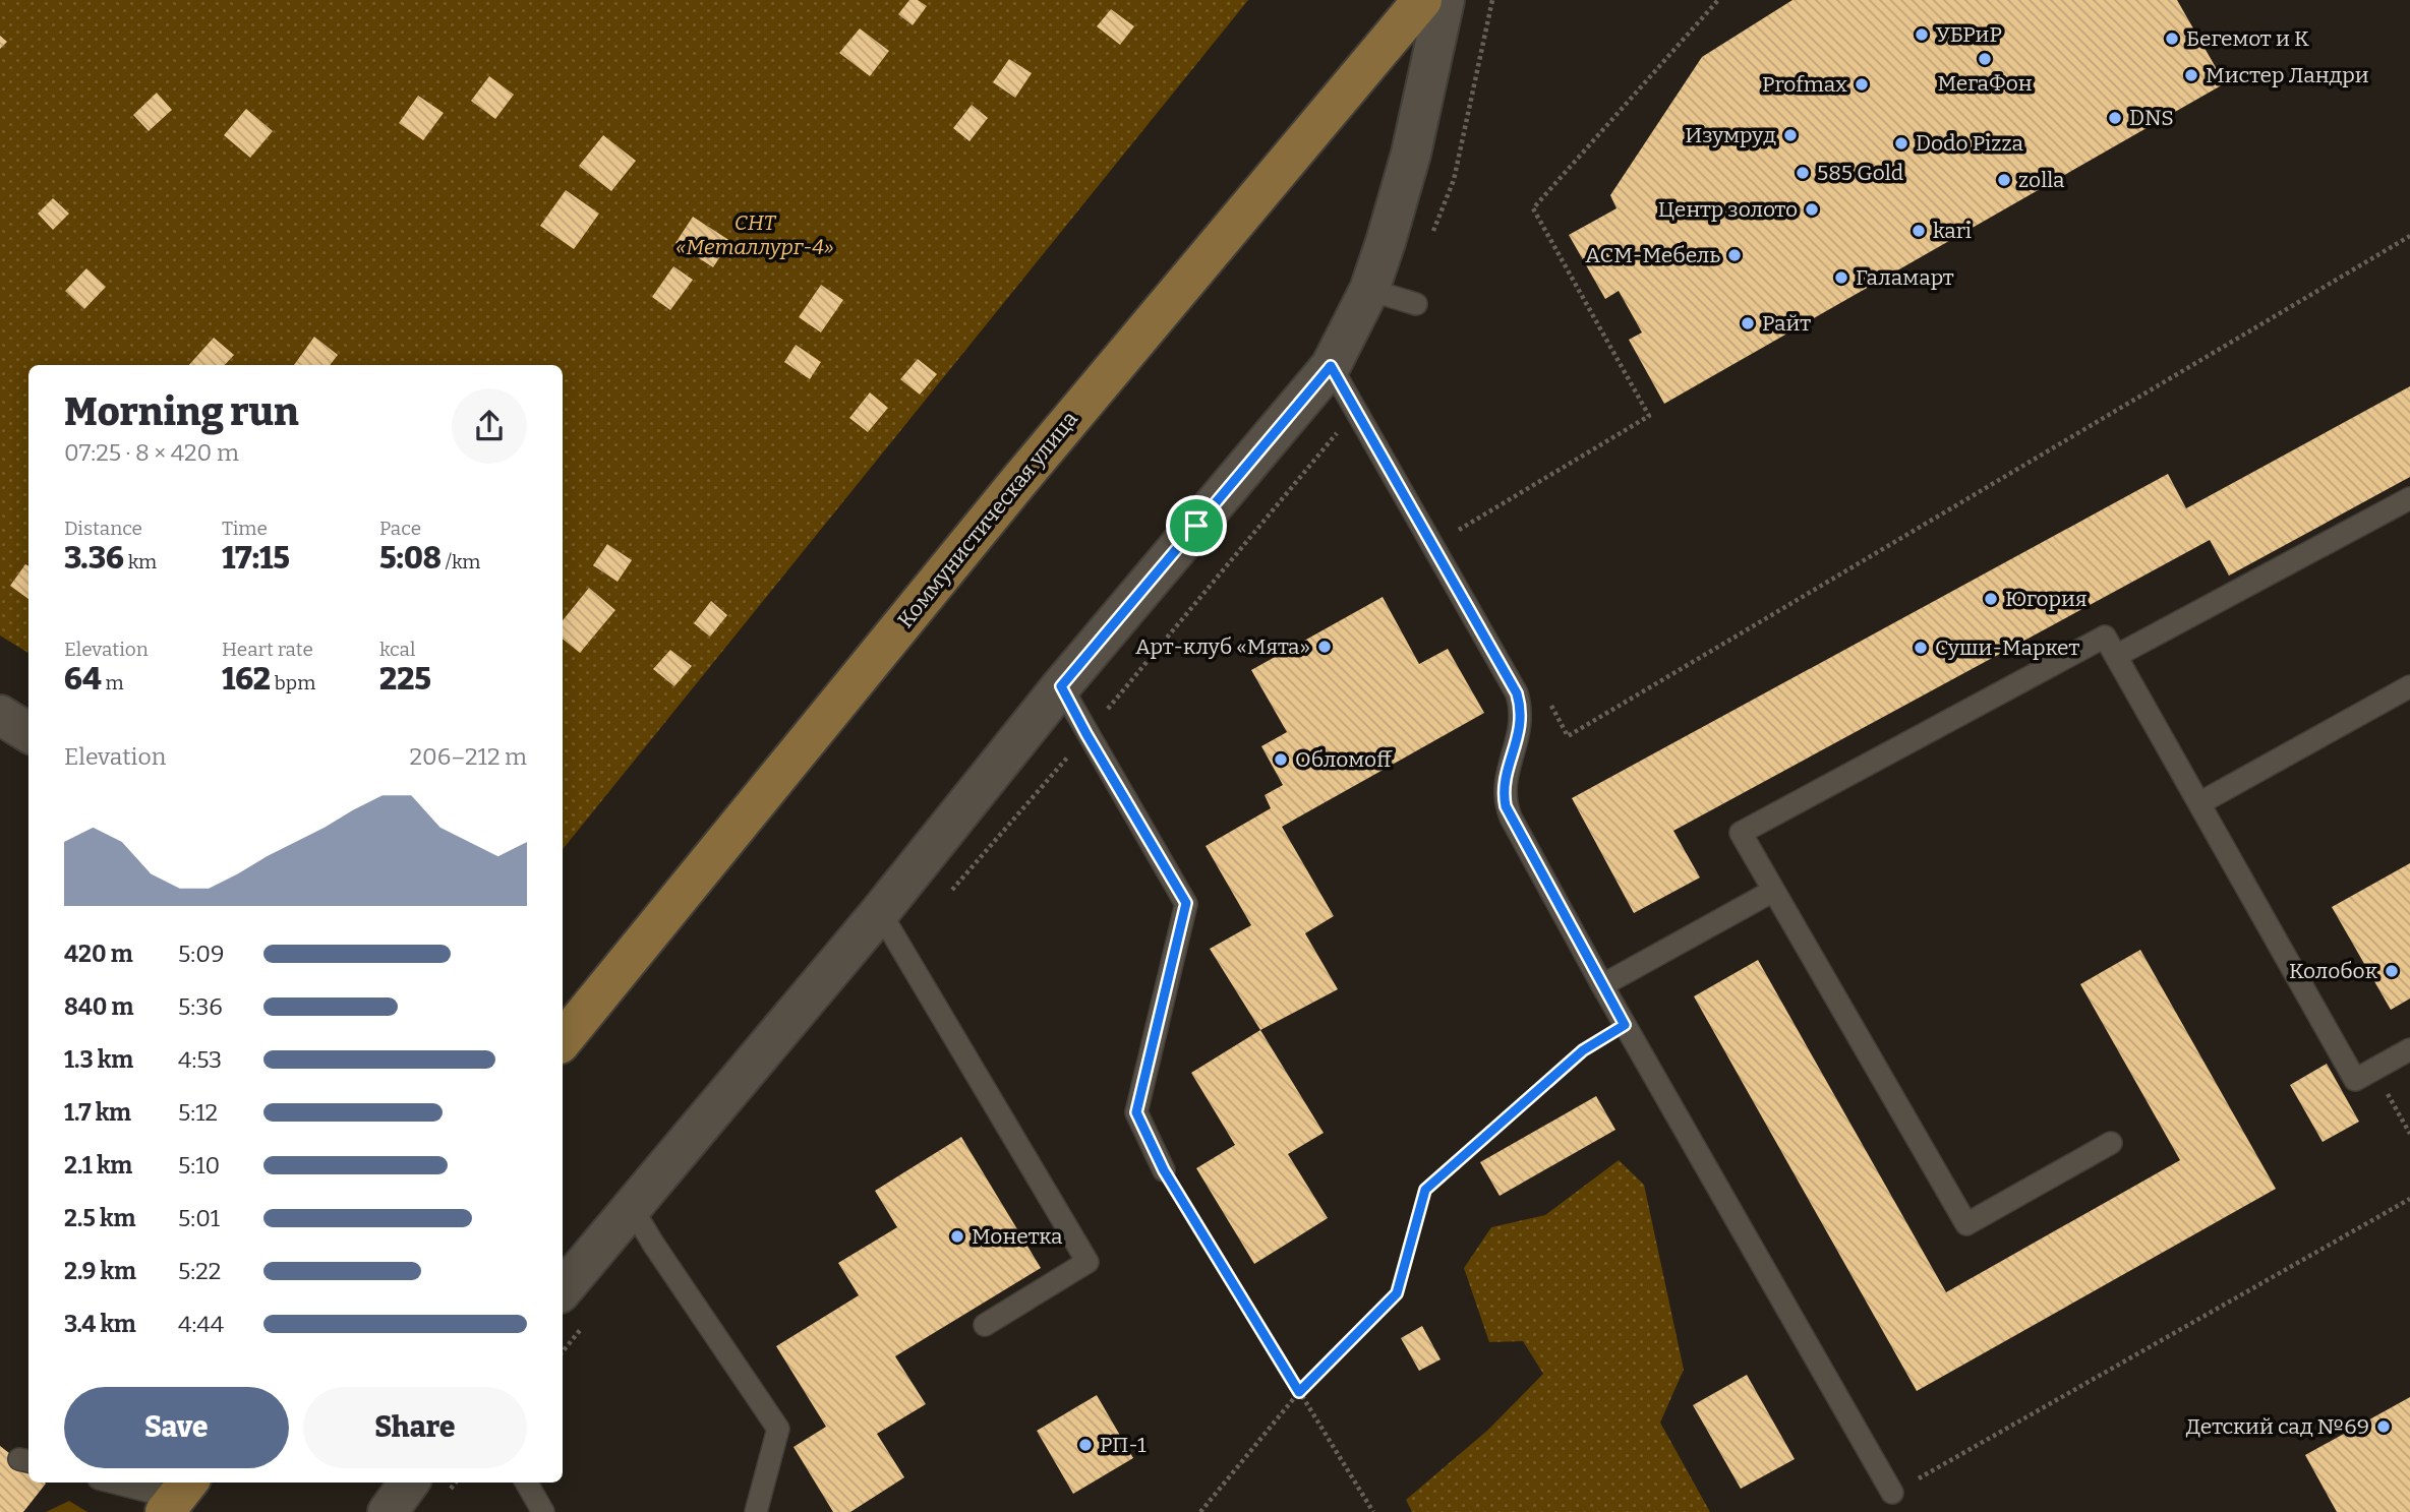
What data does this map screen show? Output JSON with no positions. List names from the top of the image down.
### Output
{
  "streets": {
    "main road": ["Коммунистическая улица"]
  },
  "parks": ["СНТ «Металлург-4»"],
  "places": [
    "УБРиР",
    "Бегемот и К",
    "МегаФон",
    "Мистер Ландри",
    "Profmax",
    "DNS",
    "Изумруд",
    "Dodo Pizza",
    "585 Gold",
    "zolla",
    "Центр золото",
    "kari",
    "АСМ-Мебель",
    "Галамарт",
    "Райт",
    "Югория",
    "Арт-клуб «Мята»",
    "Суши-Маркет",
    "Обломоff",
    "Колобок",
    "Монетка",
    "Детский сад №69",
    "РП-1"
  ],
  "page": {
    "heading": ["Morning run", "07:25 · 8 × 420 m"],
    "stats": [
      ["Distance", "3.36 km"],
      ["Time", "17:15"],
      ["Pace", "5:08 /km"],
      ["Elevation", "64 m"],
      ["Heart rate", "162 bpm"],
      ["kcal", "225"]
    ],
    "chart": ["Elevation", "206–212 m"],
    "list": [
      {
        "name": "420 m",
        "note": "5:09"
      },
      {
        "name": "840 m",
        "note": "5:36"
      },
      {
        "name": "1.3 km",
        "note": "4:53"
      },
      {
        "name": "1.7 km",
        "note": "5:12"
      },
      {
        "name": "2.1 km",
        "note": "5:10"
      },
      {
        "name": "2.5 km",
        "note": "5:01"
      },
      {
        "name": "2.9 km",
        "note": "5:22"
      },
      {
        "name": "3.4 km",
        "note": "4:44"
      }
    ],
    "buttons": ["Save", "Share"]
  }
}
